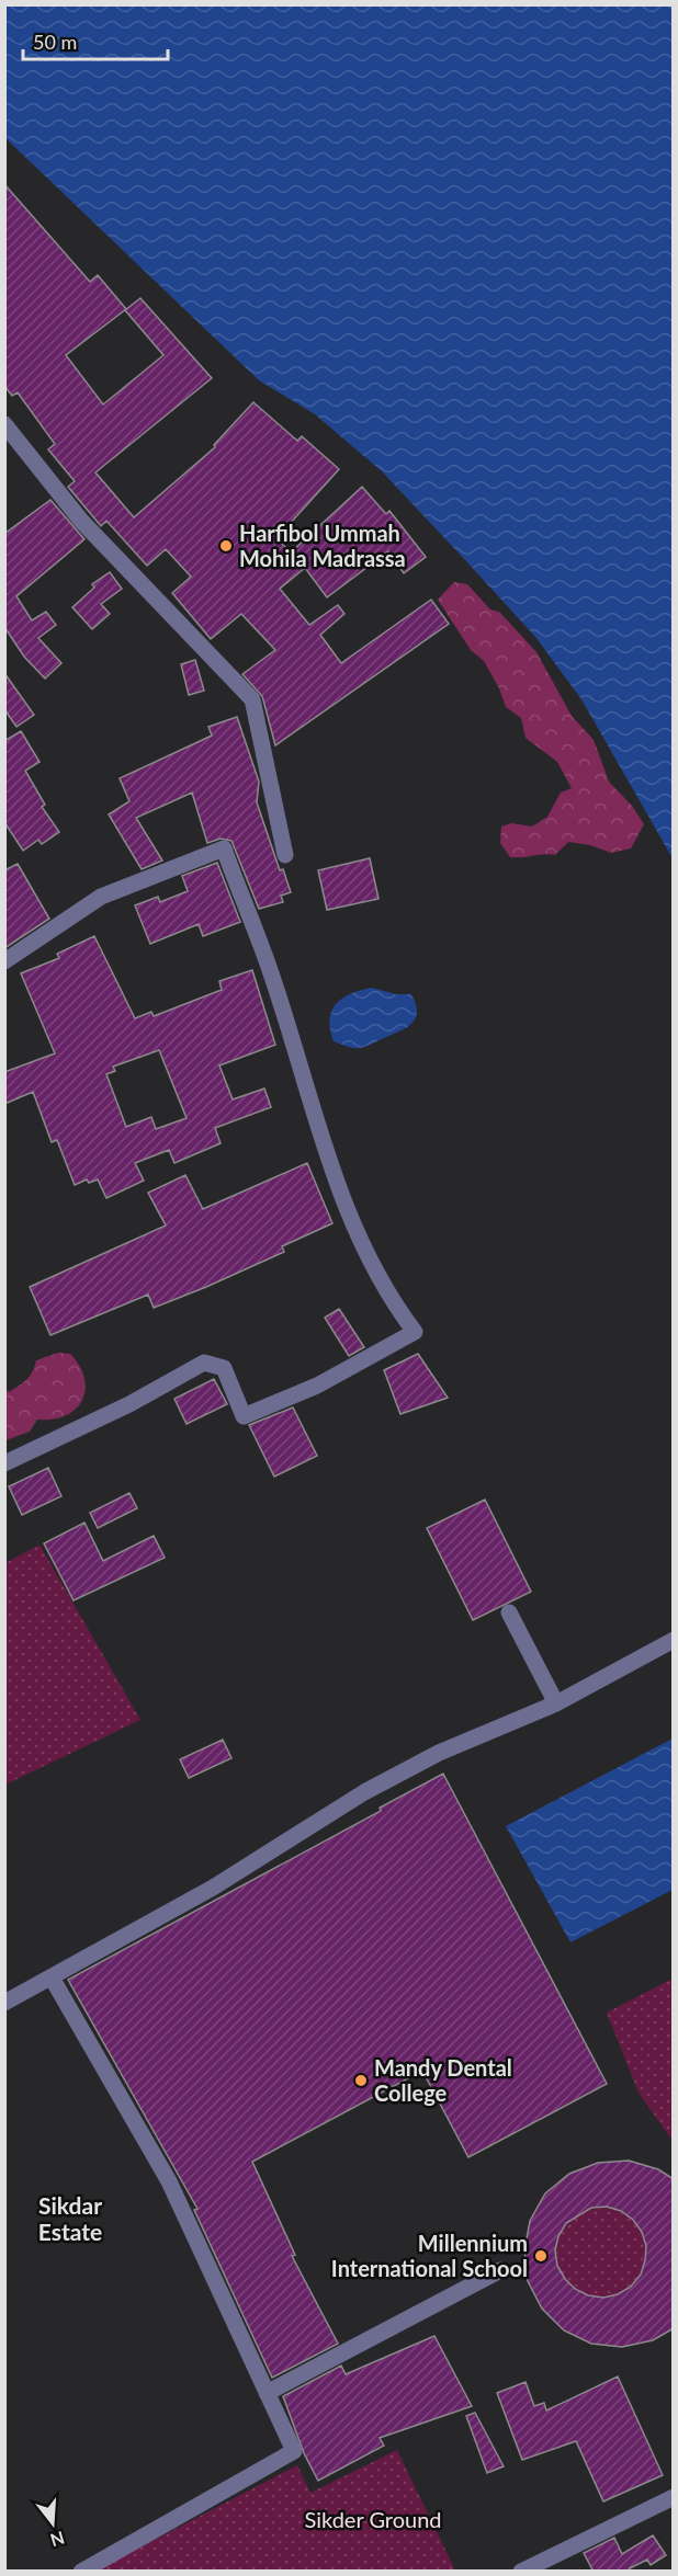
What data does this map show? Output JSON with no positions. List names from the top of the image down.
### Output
{
  "districts": ["Sikdar Estate"],
  "parks": ["Sikder Ground"],
  "places": ["Harfibol Ummah Mohila Madrassa", "Mandy Dental College", "Millennium International School"],
  "scale_bar": "50 m",
  "north": "bottom"
}
